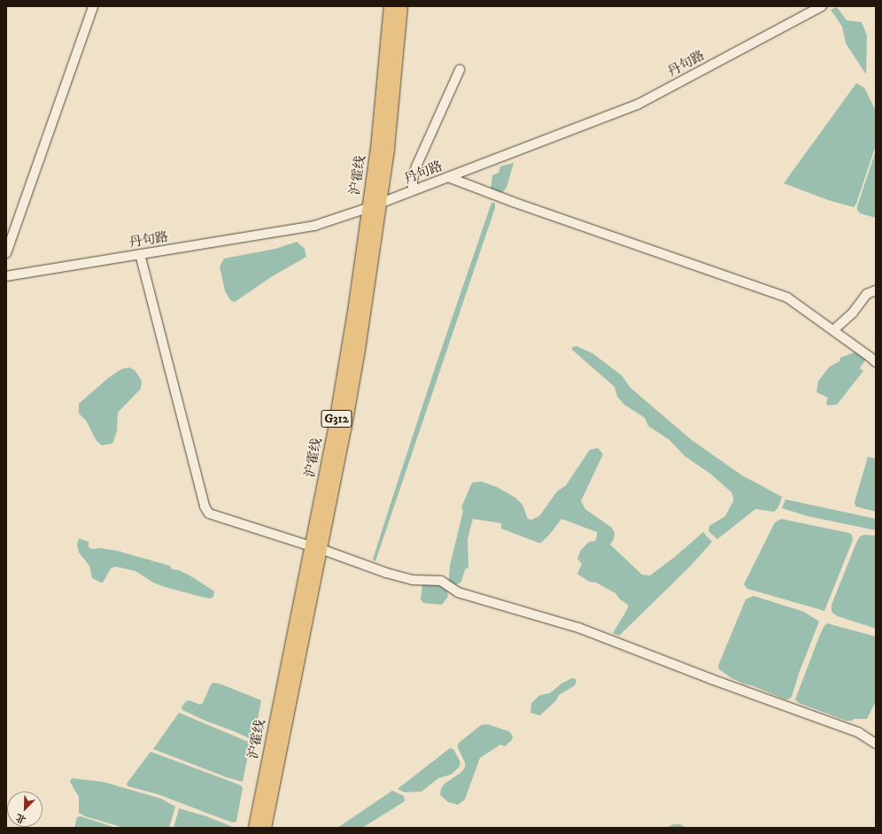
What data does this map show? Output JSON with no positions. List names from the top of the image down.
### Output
{
  "streets": {
    "highway": ["沪霍线", "G312"],
    "street": ["丹句路"]
  },
  "crossings": [
    ["丹句路", "沪霍线"]
  ],
  "north": "bottom left"
}
